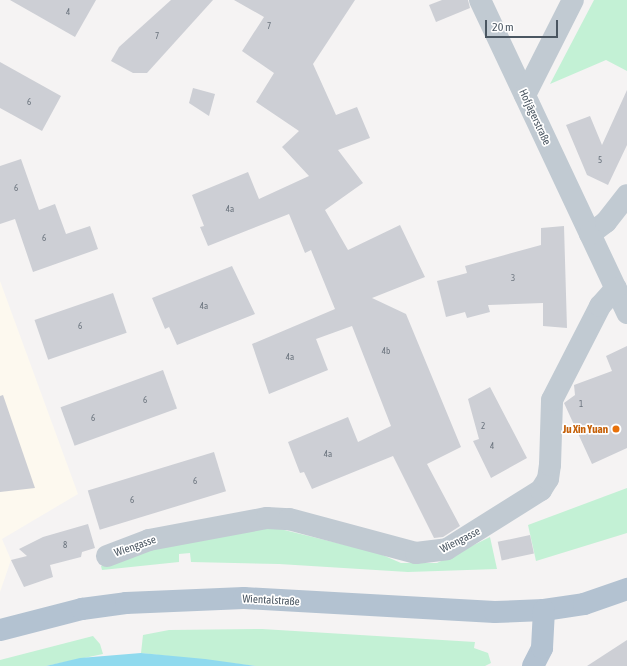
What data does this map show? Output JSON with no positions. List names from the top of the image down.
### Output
{
  "streets": {
    "main road": ["Wientalstraße"],
    "street": ["Hofjägerstraße", "Wiengasse"]
  },
  "crossings": [
    ["Hofjägerstraße", "Wiengasse"]
  ],
  "places": ["Ju Xin Yuan"],
  "house_numbers": [
    "4",
    "7",
    "7",
    "6",
    "5",
    "6",
    "4a",
    "6",
    "3",
    "4a",
    "6",
    "4b",
    "4a",
    "6",
    "1",
    "6",
    "2",
    "4",
    "4a",
    "6",
    "6",
    "8"
  ],
  "scale_bar": "20 m"
}
